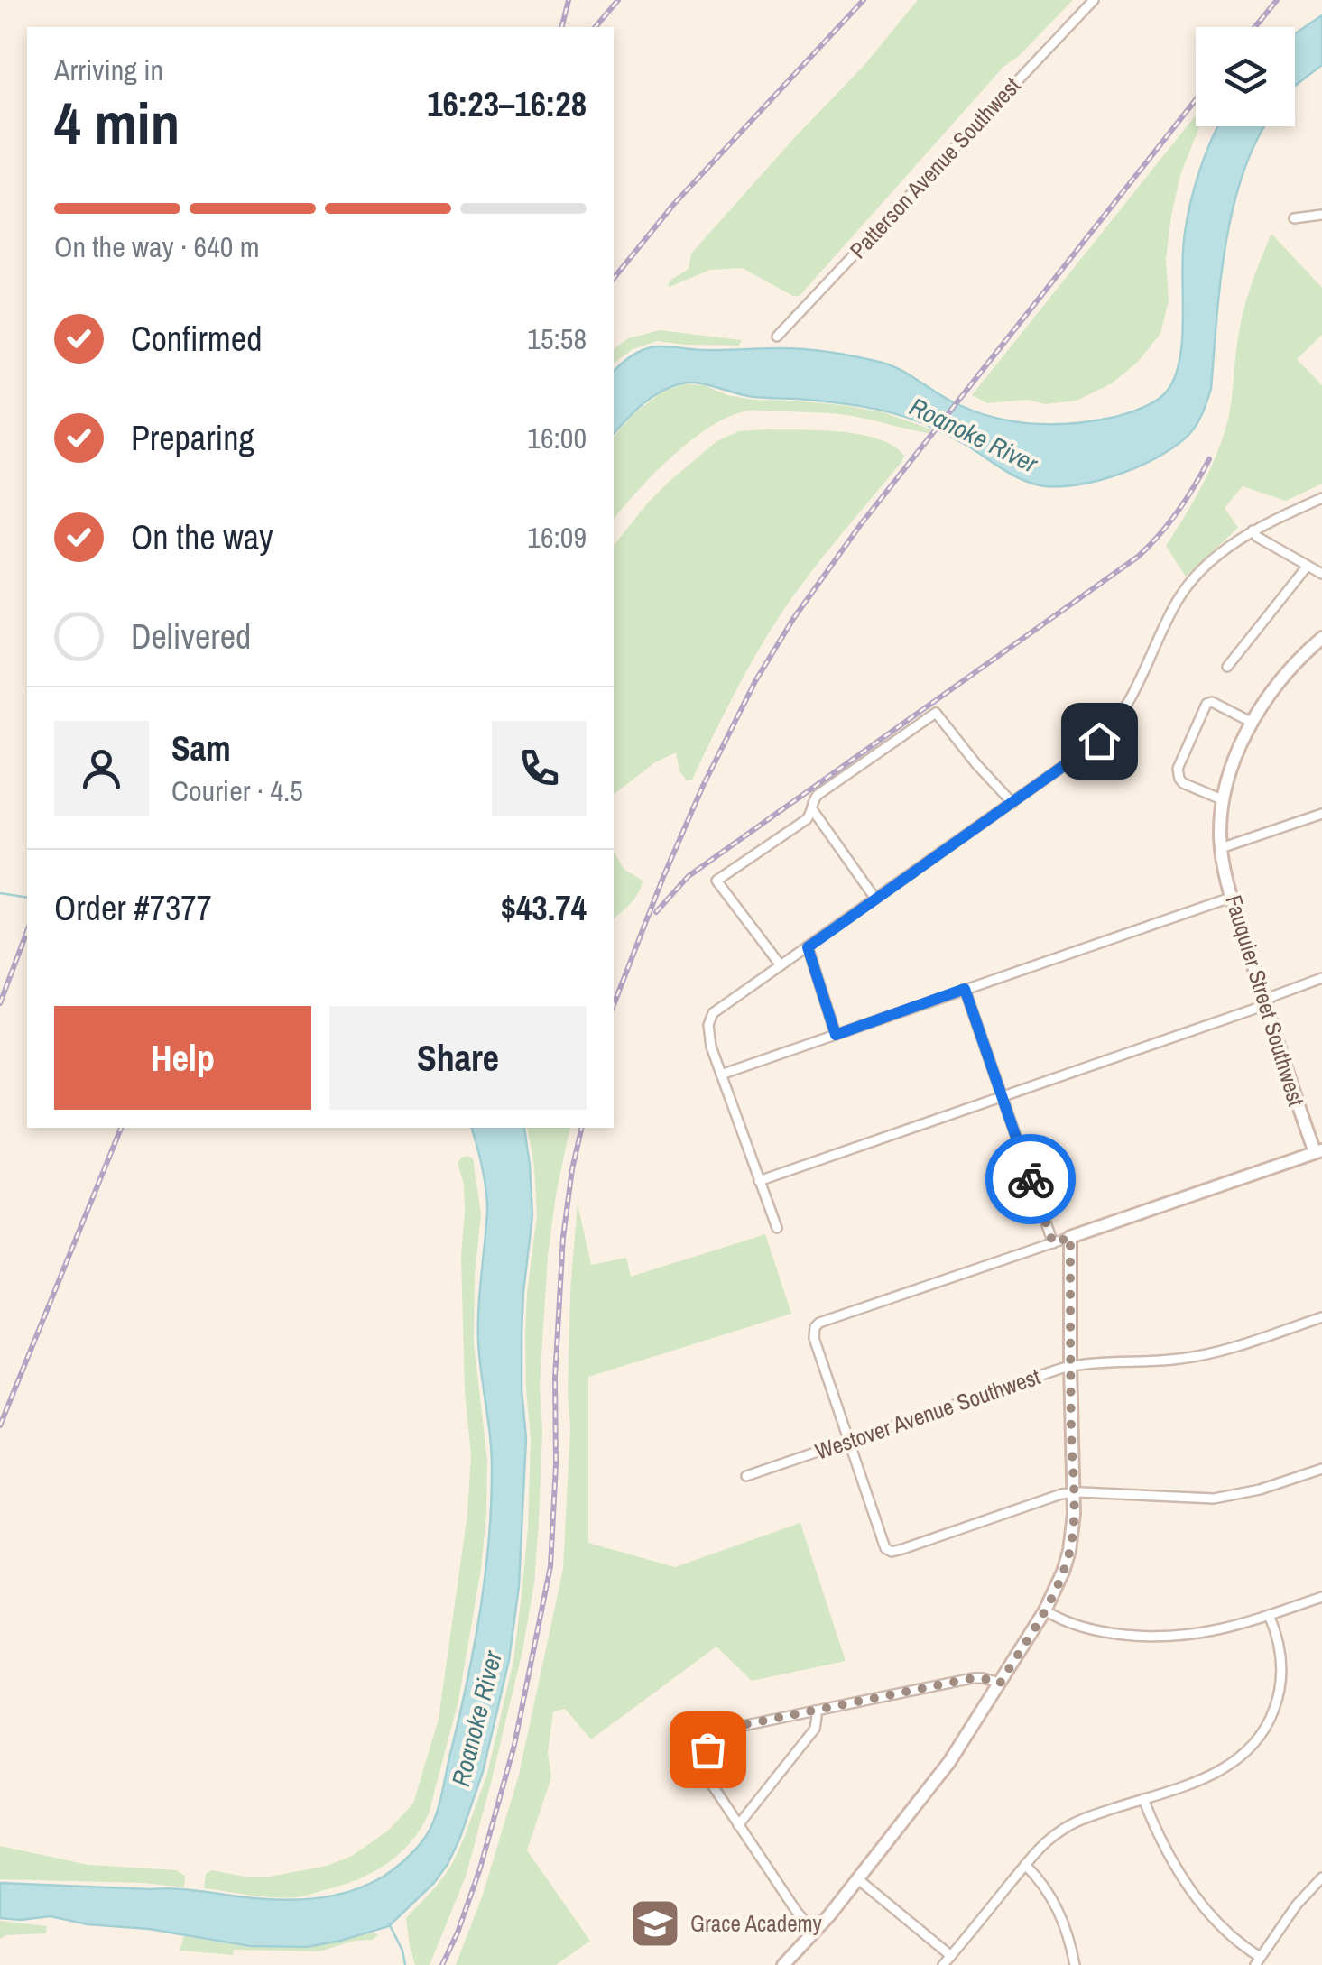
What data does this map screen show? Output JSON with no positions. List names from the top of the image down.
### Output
{
  "streets": {
    "street": ["Patterson Avenue Southwest", "Fauquier Street Southwest", "Westover Avenue Southwest"]
  },
  "water": ["Roanoke River"],
  "places": {
    "school or university": ["Grace Academy"]
  },
  "page": {
    "heading": ["4 min", "Arriving in", "16:23–16:28"],
    "panel": [
      "Sam",
      "Courier · 4.5",
      "Order #7377",
      "$43.74"
    ],
    "bar": "On the way · 640 m",
    "list": [
      ["Confirmed", "15:58"],
      ["Preparing", "16:00"],
      ["On the way", "16:09"],
      "Delivered"
    ],
    "buttons": ["Help", "Share"]
  }
}
